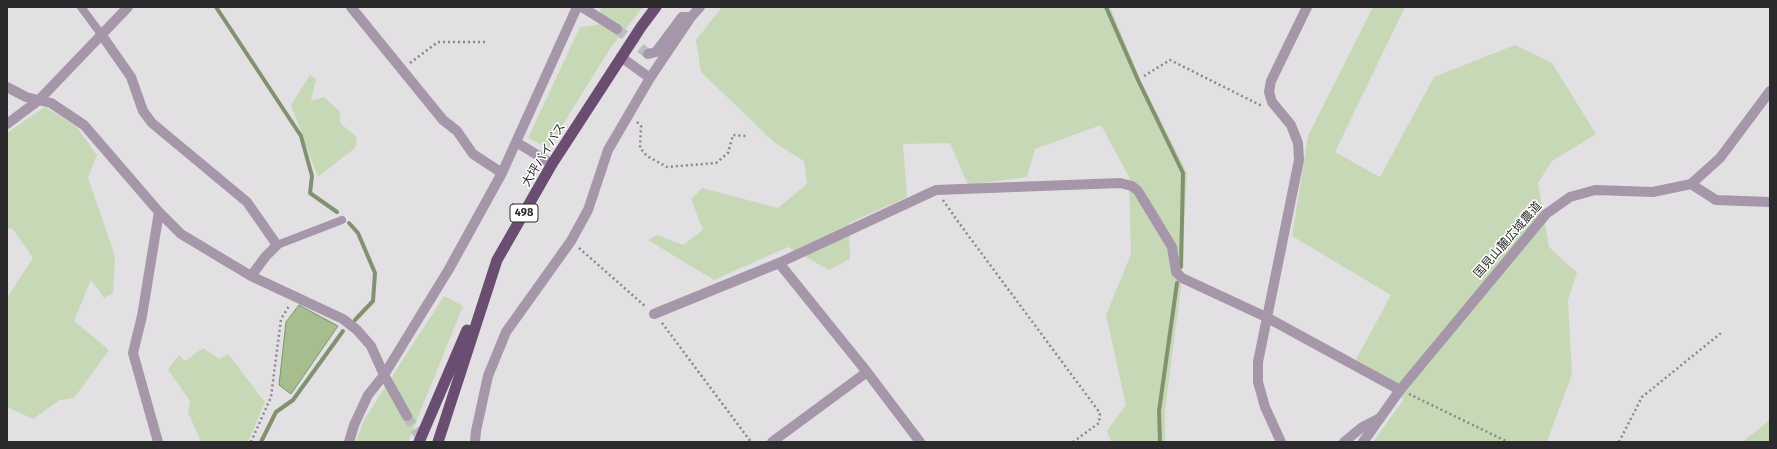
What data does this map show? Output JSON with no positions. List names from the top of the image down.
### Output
{
  "streets": {
    "highway": ["大坪バイパス", "498"],
    "street": ["国見山麓広域農道"]
  }
}
